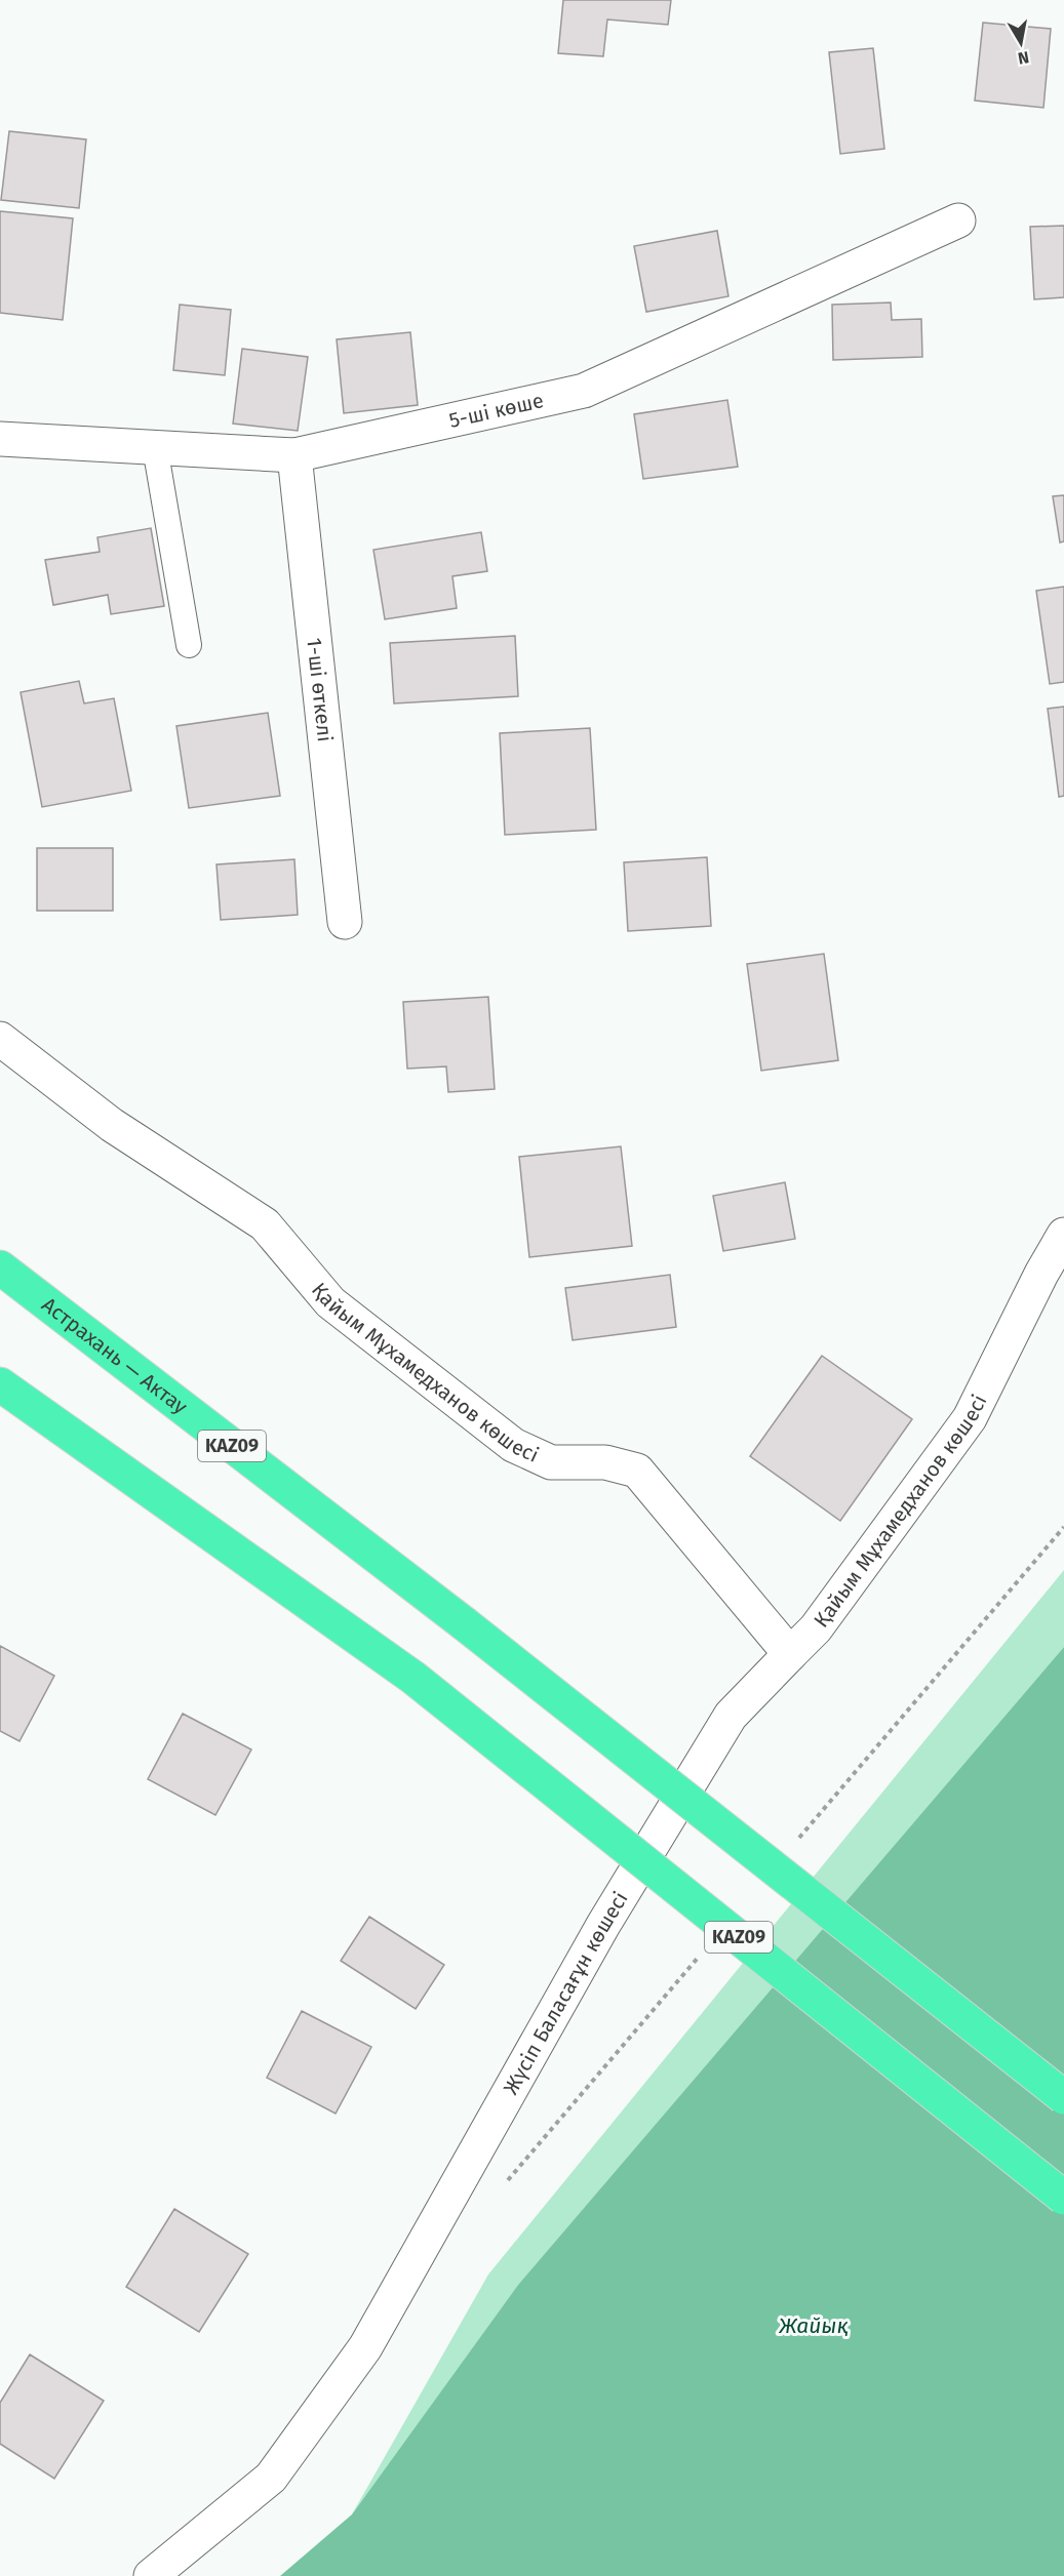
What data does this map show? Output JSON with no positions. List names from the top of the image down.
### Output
{
  "streets": {
    "highway": ["Астрахань — Актау", "KAZ09"],
    "street": [
      "5-шi көше",
      "1-ші өткелі",
      "Қайым Мұхамедханов көшесi",
      "Жүсіп Баласағұн көшесі"
    ]
  },
  "crossings": [
    ["5-шi көше", "1-ші өткелі"],
    ["Қайым Мұхамедханов көшесi", "Жүсіп Баласағұн көшесі"]
  ],
  "water": ["Жайық"],
  "north": "bottom"
}
